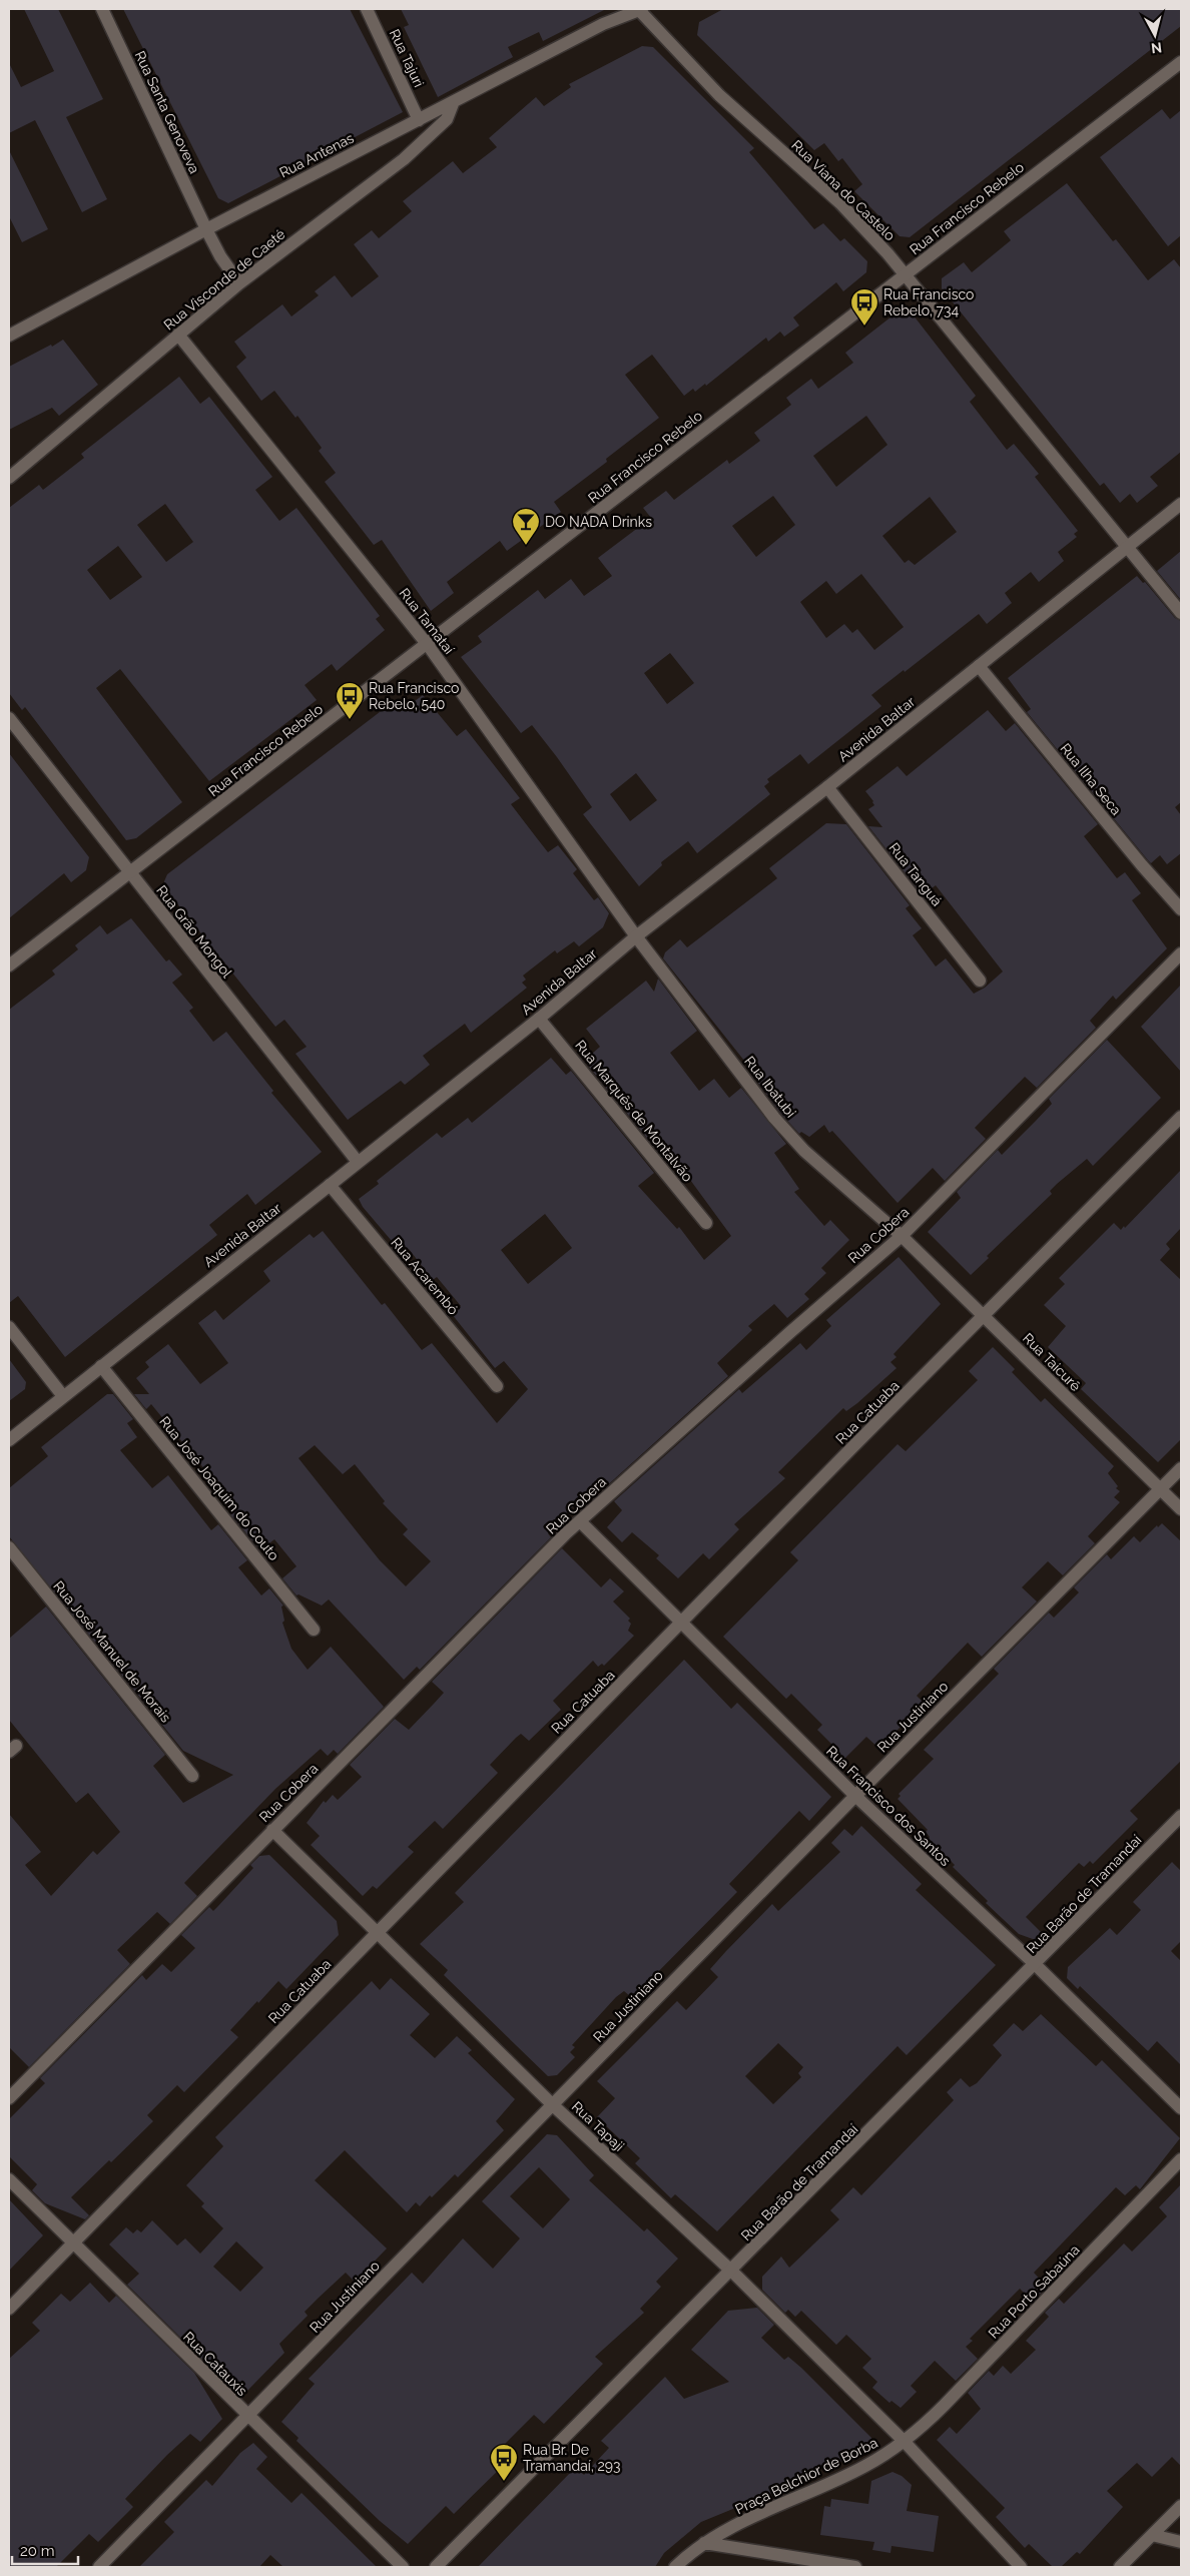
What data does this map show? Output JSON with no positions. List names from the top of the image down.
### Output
{
  "streets": {
    "street": [
      "Rua Tajuri",
      "Rua Santa Genoveva",
      "Rua Antenas",
      "Rua Viana do Castelo",
      "Rua Francisco Rebelo",
      "Rua Visconde de Caeté",
      "Rua Tamataí",
      "Avenida Baltar",
      "Rua Ilha Seca",
      "Rua Tanguá",
      "Rua Grão Mongol",
      "Rua Ibatubi",
      "Rua Marquês de Montalvão",
      "Rua Cobera",
      "Rua Acarembó",
      "Rua Taicurê",
      "Rua Catuaba",
      "Rua José Joaquim do Couto",
      "Rua José Manuel de Morais",
      "Rua Justiniano",
      "Rua Francisco dos Santos",
      "Rua Barão de Tramandaí",
      "Rua Tapaji",
      "Rua Porto Sabaúna",
      "Rua Catauxis",
      "Praça Belchior de Borba"
    ]
  },
  "crossings": [
    ["Rua Tajuri", "Rua Antenas"],
    ["Rua Santa Genoveva", "Rua Antenas"],
    ["Rua Santa Genoveva", "Rua Visconde de Caeté"],
    ["Rua Antenas", "Rua Viana do Castelo"],
    ["Rua Antenas", "Rua Visconde de Caeté"],
    ["Rua Viana do Castelo", "Rua Francisco Rebelo"],
    ["Rua Viana do Castelo", "Avenida Baltar"],
    ["Rua Francisco Rebelo", "Rua Tamataí"],
    ["Rua Francisco Rebelo", "Rua Grão Mongol"],
    ["Rua Visconde de Caeté", "Rua Tamataí"],
    ["Rua Tamataí", "Avenida Baltar"],
    ["Rua Tamataí", "Rua Ibatubi"],
    ["Avenida Baltar", "Rua Ilha Seca"],
    ["Avenida Baltar", "Rua Tanguá"],
    ["Avenida Baltar", "Rua Grão Mongol"],
    ["Avenida Baltar", "Rua Ibatubi"],
    ["Avenida Baltar", "Rua Marquês de Montalvão"],
    ["Avenida Baltar", "Rua Acarembó"],
    ["Avenida Baltar", "Rua José Joaquim do Couto"],
    ["Rua Ibatubi", "Rua Cobera"],
    ["Rua Ibatubi", "Rua Taicurê"],
    ["Rua Cobera", "Rua Taicurê"],
    ["Rua Cobera", "Rua Francisco dos Santos"],
    ["Rua Cobera", "Rua Tapaji"],
    ["Rua Taicurê", "Rua Catuaba"],
    ["Rua Taicurê", "Rua Justiniano"],
    ["Rua Catuaba", "Rua Francisco dos Santos"],
    ["Rua Catuaba", "Rua Tapaji"],
    ["Rua Catuaba", "Rua Catauxis"],
    ["Rua Justiniano", "Rua Francisco dos Santos"],
    ["Rua Justiniano", "Rua Tapaji"],
    ["Rua Justiniano", "Rua Catauxis"],
    ["Rua Francisco dos Santos", "Rua Barão de Tramandaí"],
    ["Rua Barão de Tramandaí", "Rua Tapaji"],
    ["Rua Tapaji", "Rua Porto Sabaúna"],
    ["Rua Tapaji", "Praça Belchior de Borba"],
    ["Rua Porto Sabaúna", "Praça Belchior de Borba"]
  ],
  "places": {
    "bus stop": ["Rua Francisco Rebelo, 734", "Rua Francisco Rebelo, 540", "Rua Br. De Tramandaí, 293"],
    "bar": ["DO NADA Drinks"]
  },
  "scale_bar": "20 m",
  "north": "bottom"
}
